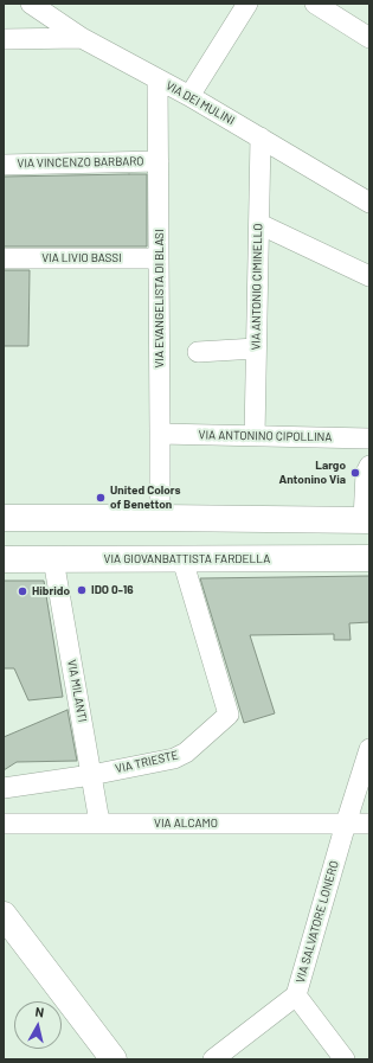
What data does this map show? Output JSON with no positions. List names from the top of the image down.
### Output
{
  "streets": {
    "main road": ["VIA GIOVANBATTISTA FARDELLA"],
    "street": [
      "VIA DEI MULINI",
      "VIA VINCENZO BARBARO",
      "VIA LIVIO BASSI",
      "VIA ANTONIO CIMINELLO",
      "VIA EVANGELISTA DI BLASI",
      "VIA ANTONINO CIPOLLINA",
      "VIA MILANTI",
      "VIA TRIESTE",
      "VIA ALCAMO",
      "VIA SALVATORE LONERO"
    ]
  },
  "crossings": [
    ["VIA DEI MULINI", "VIA ANTONIO CIMINELLO"],
    ["VIA DEI MULINI", "VIA EVANGELISTA DI BLASI"],
    ["VIA VINCENZO BARBARO", "VIA EVANGELISTA DI BLASI"],
    ["VIA LIVIO BASSI", "VIA EVANGELISTA DI BLASI"],
    ["VIA ANTONIO CIMINELLO", "VIA ANTONINO CIPOLLINA"],
    ["VIA EVANGELISTA DI BLASI", "VIA ANTONINO CIPOLLINA"],
    ["VIA GIOVANBATTISTA FARDELLA", "VIA MILANTI"],
    ["VIA GIOVANBATTISTA FARDELLA", "VIA TRIESTE"],
    ["VIA MILANTI", "VIA TRIESTE"],
    ["VIA MILANTI", "VIA ALCAMO"],
    ["VIA ALCAMO", "VIA SALVATORE LONERO"]
  ],
  "places": [
    "Largo Antonino Via",
    "United Colors of Benetton",
    "IDO 0-16",
    "Hibrido"
  ],
  "north": "top"
}
